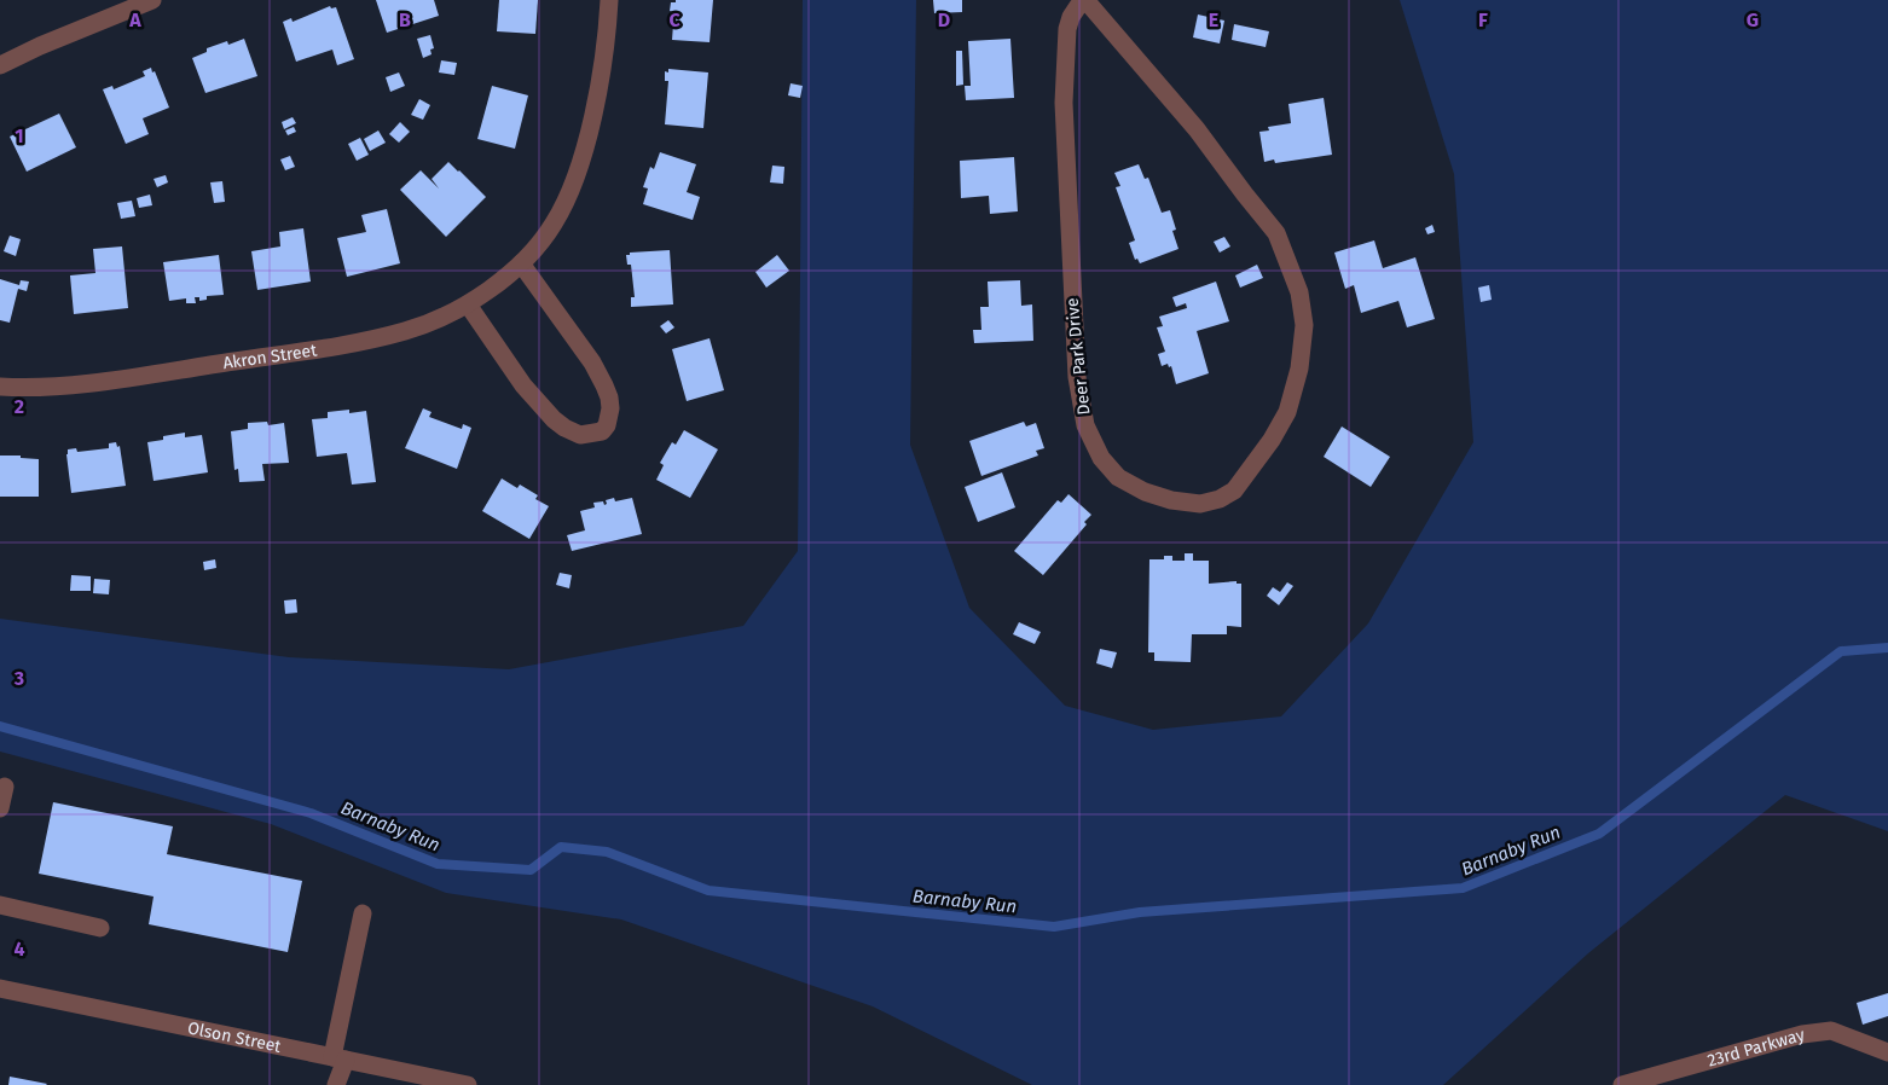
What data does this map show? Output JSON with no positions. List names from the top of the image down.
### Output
{
  "streets": {
    "street": [
      "Akron Street",
      "Deer Park Drive",
      "Olson Street",
      "23rd Parkway"
    ]
  },
  "water": ["Barnaby Run"],
  "grid": {
    "columns": [
      "A",
      "B",
      "C",
      "D",
      "E",
      "F",
      "G"
    ],
    "rows": [
      "1",
      "2",
      "3",
      "4"
    ]
  }
}
